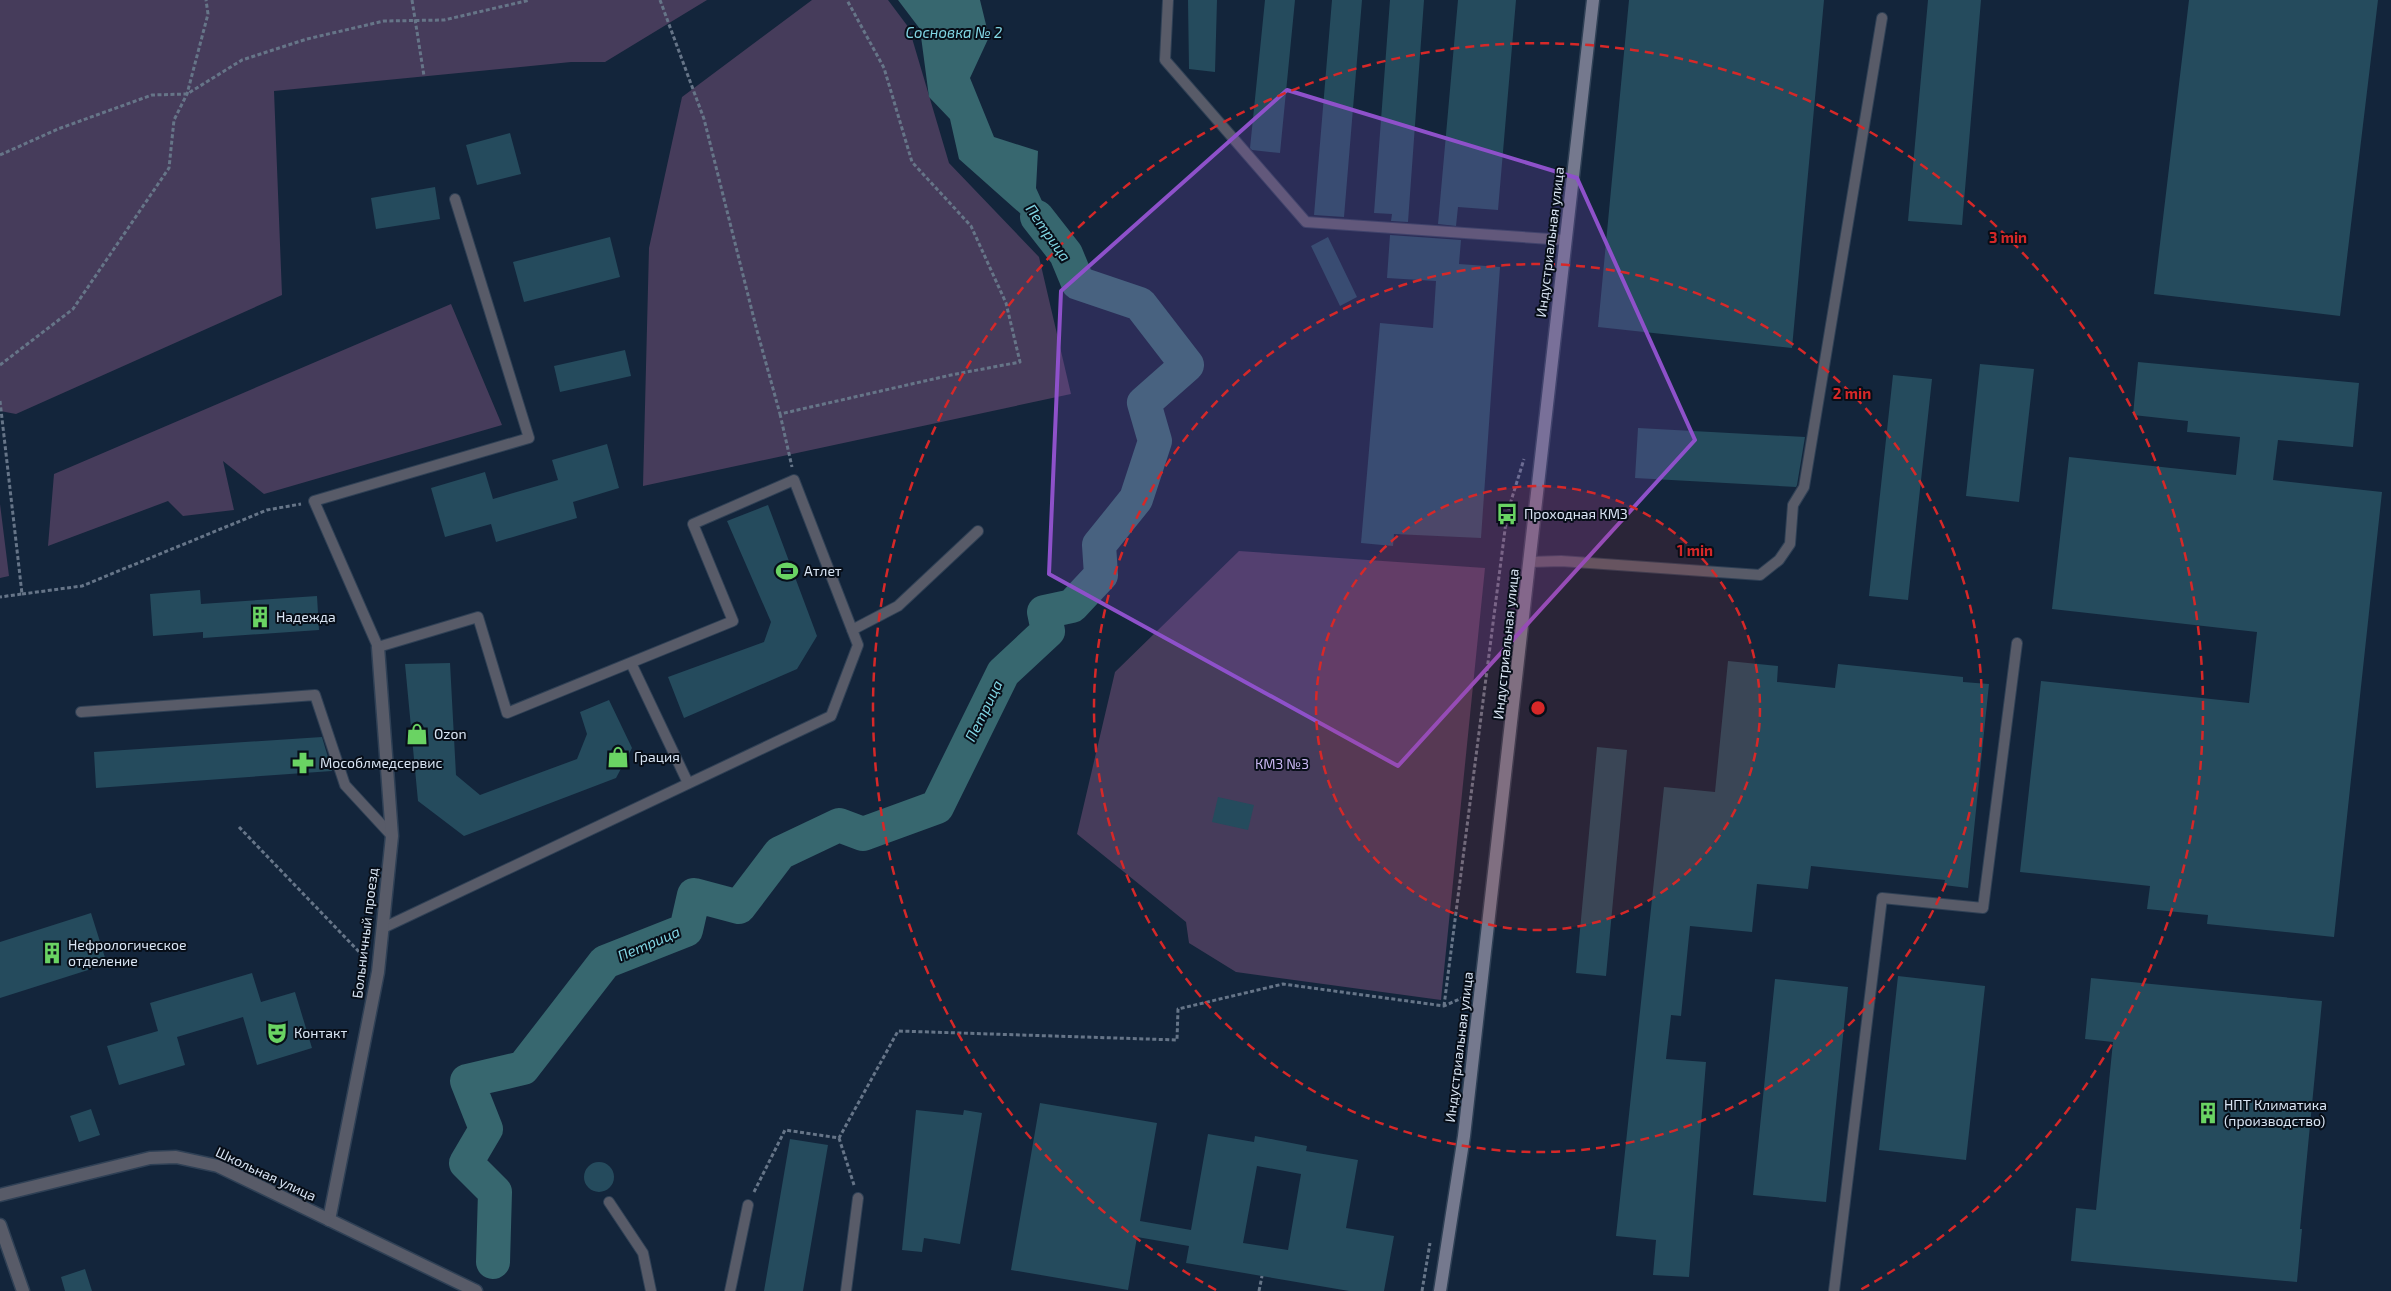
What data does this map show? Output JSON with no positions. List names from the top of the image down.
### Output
{
  "streets": {
    "main road": ["Индустриальная улица"],
    "street": ["Больничный проезд", "Школьная улица"]
  },
  "crossings": [
    ["Больничный проезд", "Школьная улица"]
  ],
  "water": ["Сосновка № 2", "Петрица"],
  "parks": ["КМЗ №3"],
  "places": {
    "bus stop": ["Проходная КМЗ"],
    "sports": ["Атлет"],
    "building": ["Надежда", "Нефрологическое отделение", "НПТ Климатика (производство)"],
    "shop": ["Ozon", "Грация"],
    "pharmacy": ["Мособлмедсервис"],
    "theatre": ["Контакт"]
  },
  "rings": ["3 min", "2 min", "1 min"]
}
